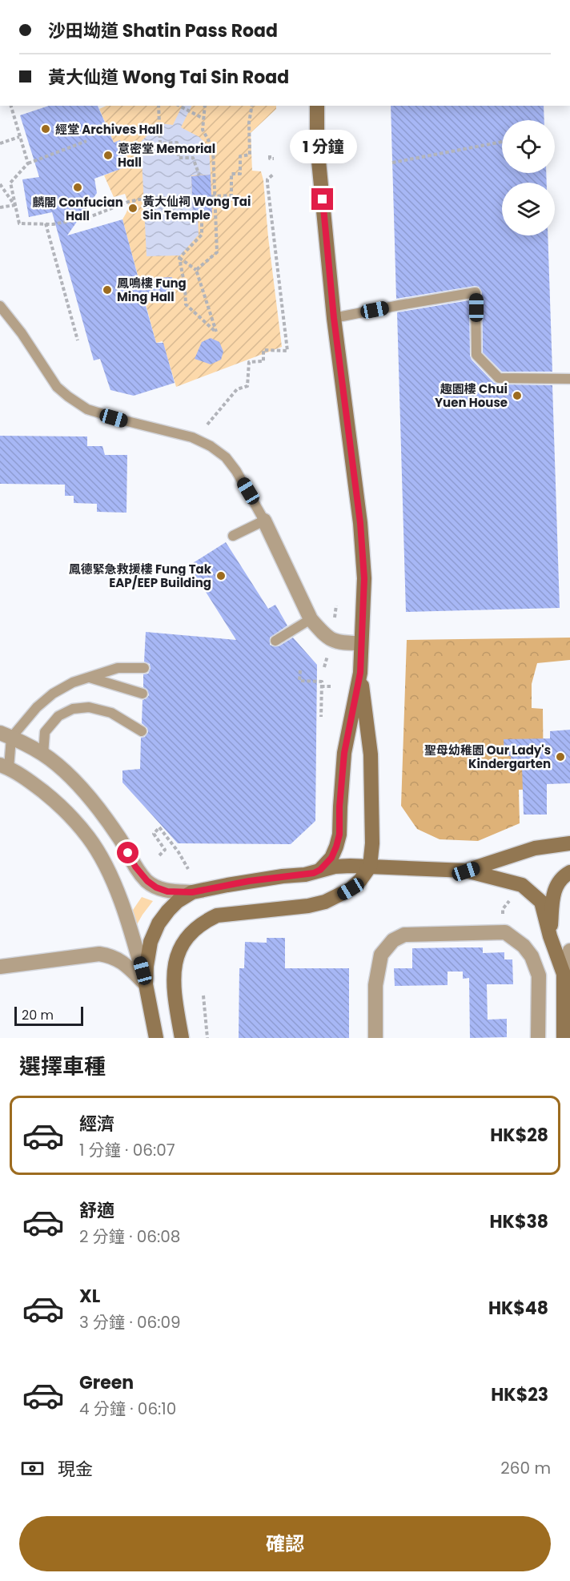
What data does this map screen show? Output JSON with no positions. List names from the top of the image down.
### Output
{
  "places": [
    "經堂 Archives Hall",
    "意密堂 Memorial Hall",
    "麟閣 Confucian Hall",
    "黃大仙祠 Wong Tai Sin Temple",
    "鳳鳴樓 Fung Ming Hall",
    "趣園樓 Chui Yuen House",
    "鳳德緊急救援樓 Fung Tak EAP/EEP Building",
    "聖母幼稚園 Our Lady's Kindergarten"
  ],
  "scale_bar": "20 m",
  "page": {
    "banner": ["沙田坳道 Shatin Pass Road", "黃大仙道 Wong Tai Sin Road"],
    "bubble": "1 分鐘",
    "scale": "20 m",
    "heading": "選擇車種",
    "list": [
      {
        "name": "經濟",
        "note": "1 分鐘 · 06:07",
        "value": "HK$28"
      },
      {
        "name": "舒適",
        "note": "2 分鐘 · 06:08",
        "value": "HK$38"
      },
      {
        "name": "XL",
        "note": "3 分鐘 · 06:09",
        "value": "HK$48"
      },
      {
        "name": "Green",
        "note": "4 分鐘 · 06:10",
        "value": "HK$23"
      }
    ],
    "pay": ["現金", "260 m"],
    "buttons": "確認"
  }
}
